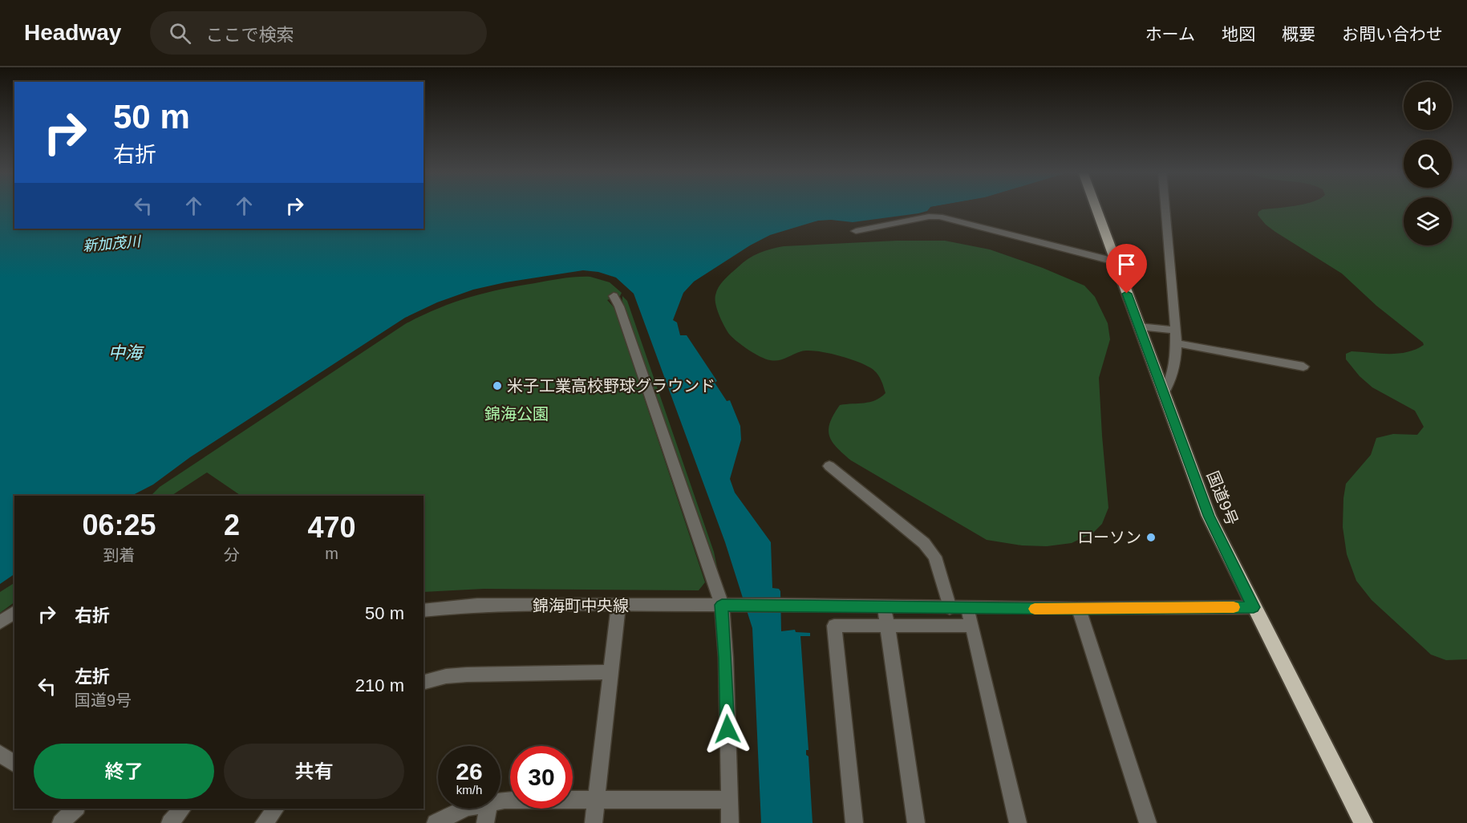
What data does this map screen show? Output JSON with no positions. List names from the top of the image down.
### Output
{
  "streets": {
    "highway": ["国道9号"],
    "street": ["錦海町中央線"]
  },
  "crossings": [
    ["国道9号", "錦海町中央線"]
  ],
  "water": ["新加茂川", "中海"],
  "parks": ["錦海公園"],
  "places": ["米子工業高校野球グラウンド", "ローソン"],
  "page": {
    "header": "Headway",
    "search": "ここで検索",
    "nav": [
      "ホーム",
      "地図",
      "概要",
      "お問い合わせ"
    ],
    "turn": ["50 m", "右折"],
    "eta": [
      "06:25",
      "到着",
      "2",
      "分",
      "470",
      "m"
    ],
    "list": [
      {
        "name": "右折",
        "value": "50 m"
      },
      {
        "name": "左折",
        "note": "国道9号",
        "value": "210 m"
      }
    ],
    "buttons": ["終了", "共有"],
    "speed": "26 km/h",
    "limit": "30"
  }
}
